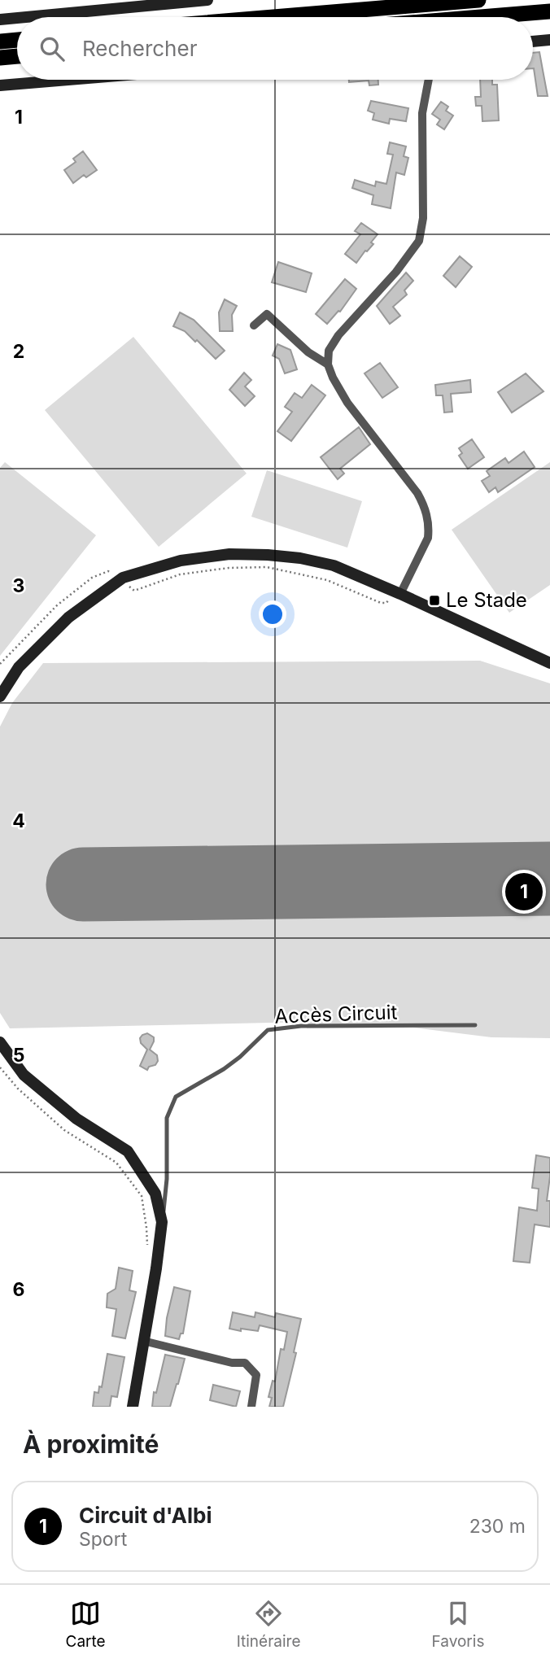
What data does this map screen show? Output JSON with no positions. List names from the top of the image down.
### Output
{
  "streets": {
    "lane": ["Accès Circuit"]
  },
  "places": {
    "transit": ["Le Stade"]
  },
  "page": {
    "search": "Rechercher",
    "pins": "1",
    "heading": "À proximité",
    "list": [
      {
        "mark": "1",
        "name": "Circuit d'Albi",
        "note": "Sport",
        "value": "230 m"
      }
    ],
    "nav": ["Carte", "Itinéraire", "Favoris"]
  },
  "grid": {
    "rows": [
      "1",
      "2",
      "3",
      "4",
      "5",
      "6"
    ]
  }
}
